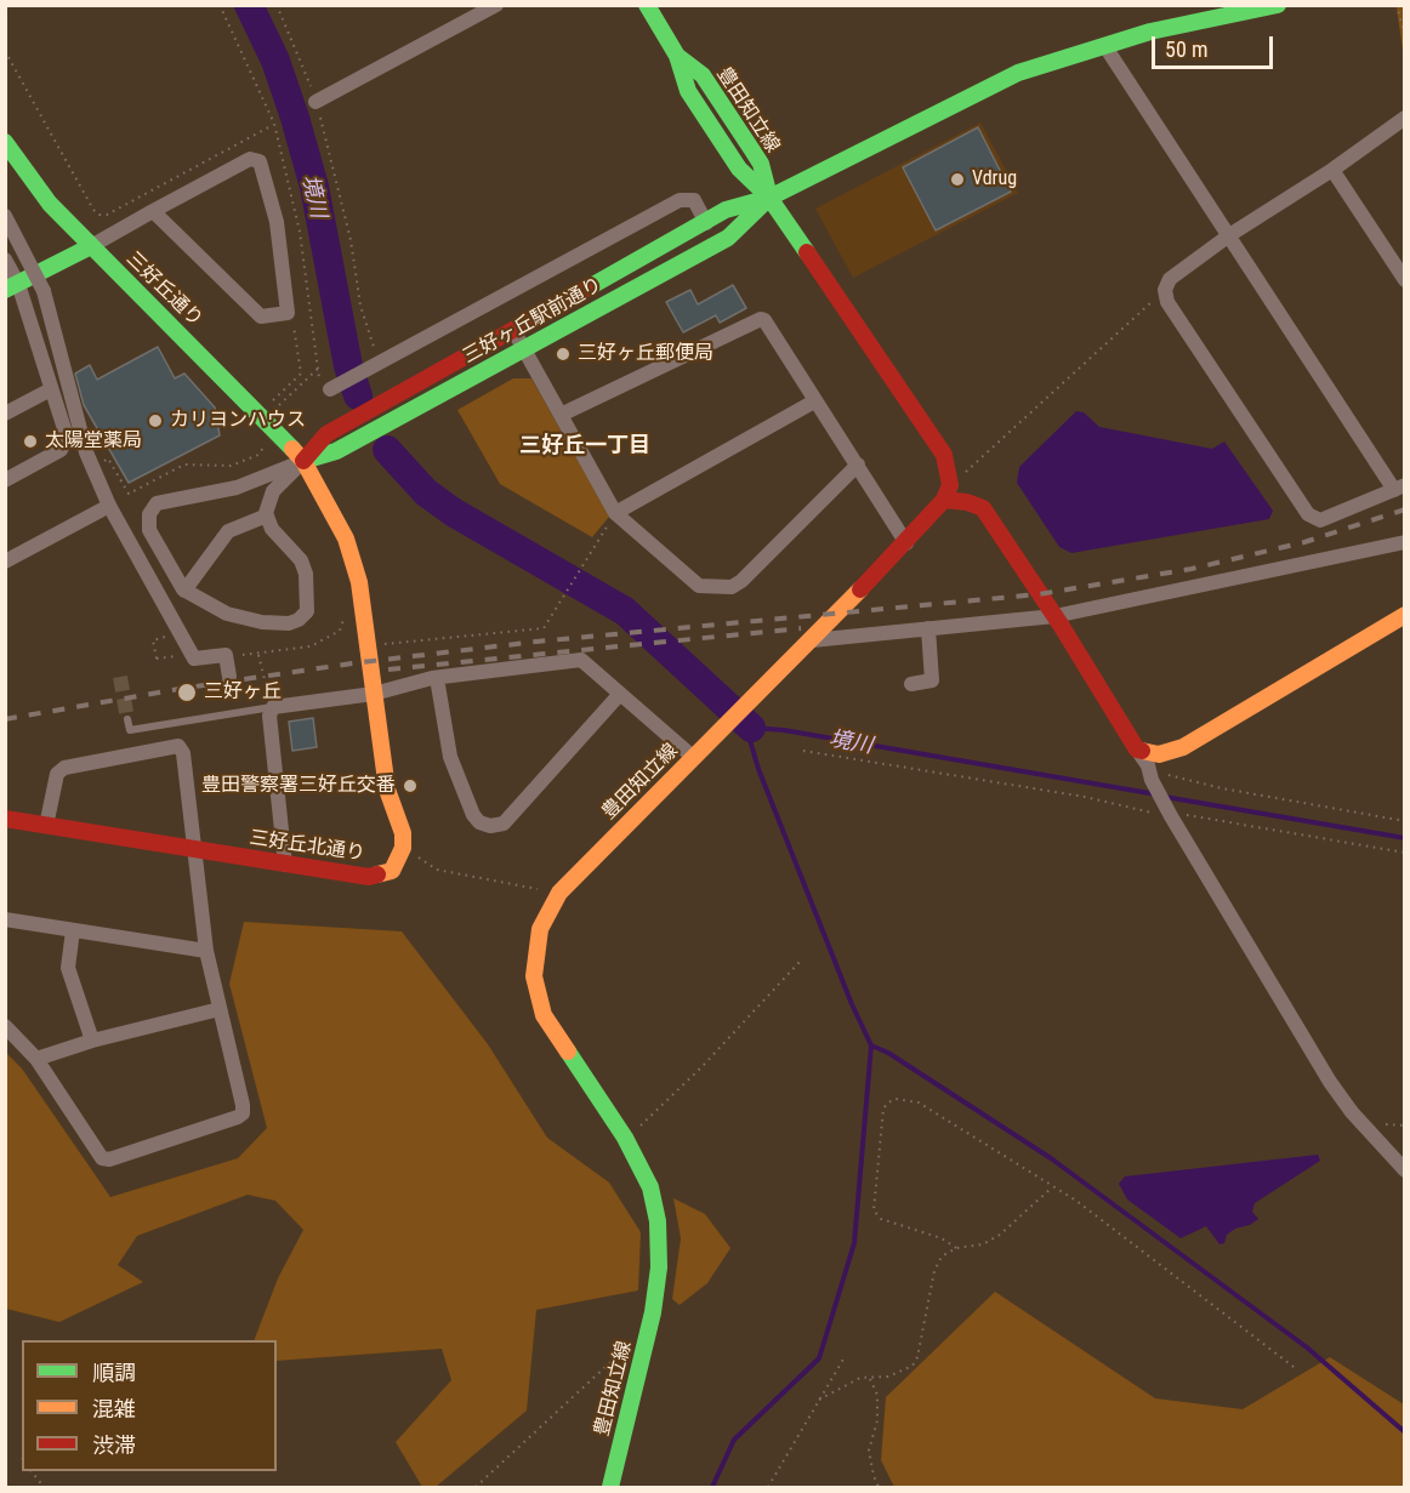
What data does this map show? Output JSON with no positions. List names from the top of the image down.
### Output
{
  "streets": {
    "street": [
      "豊田知立線",
      "三好丘通り",
      "三好ヶ丘駅前通り",
      "三好丘北通り"
    ]
  },
  "crossings": [
    ["豊田知立線", "三好ヶ丘駅前通り"],
    ["三好丘通り", "三好ヶ丘駅前通り"]
  ],
  "districts": ["三好丘一丁目"],
  "water": ["境川"],
  "places": [
    "Vdrug",
    "三好ヶ丘郵便局",
    "カリヨンハウス",
    "太陽堂薬局",
    "三好ヶ丘",
    "豊田警察署三好丘交番"
  ],
  "legend": ["順調", "混雑", "渋滞"],
  "scale_bar": "50 m"
}
